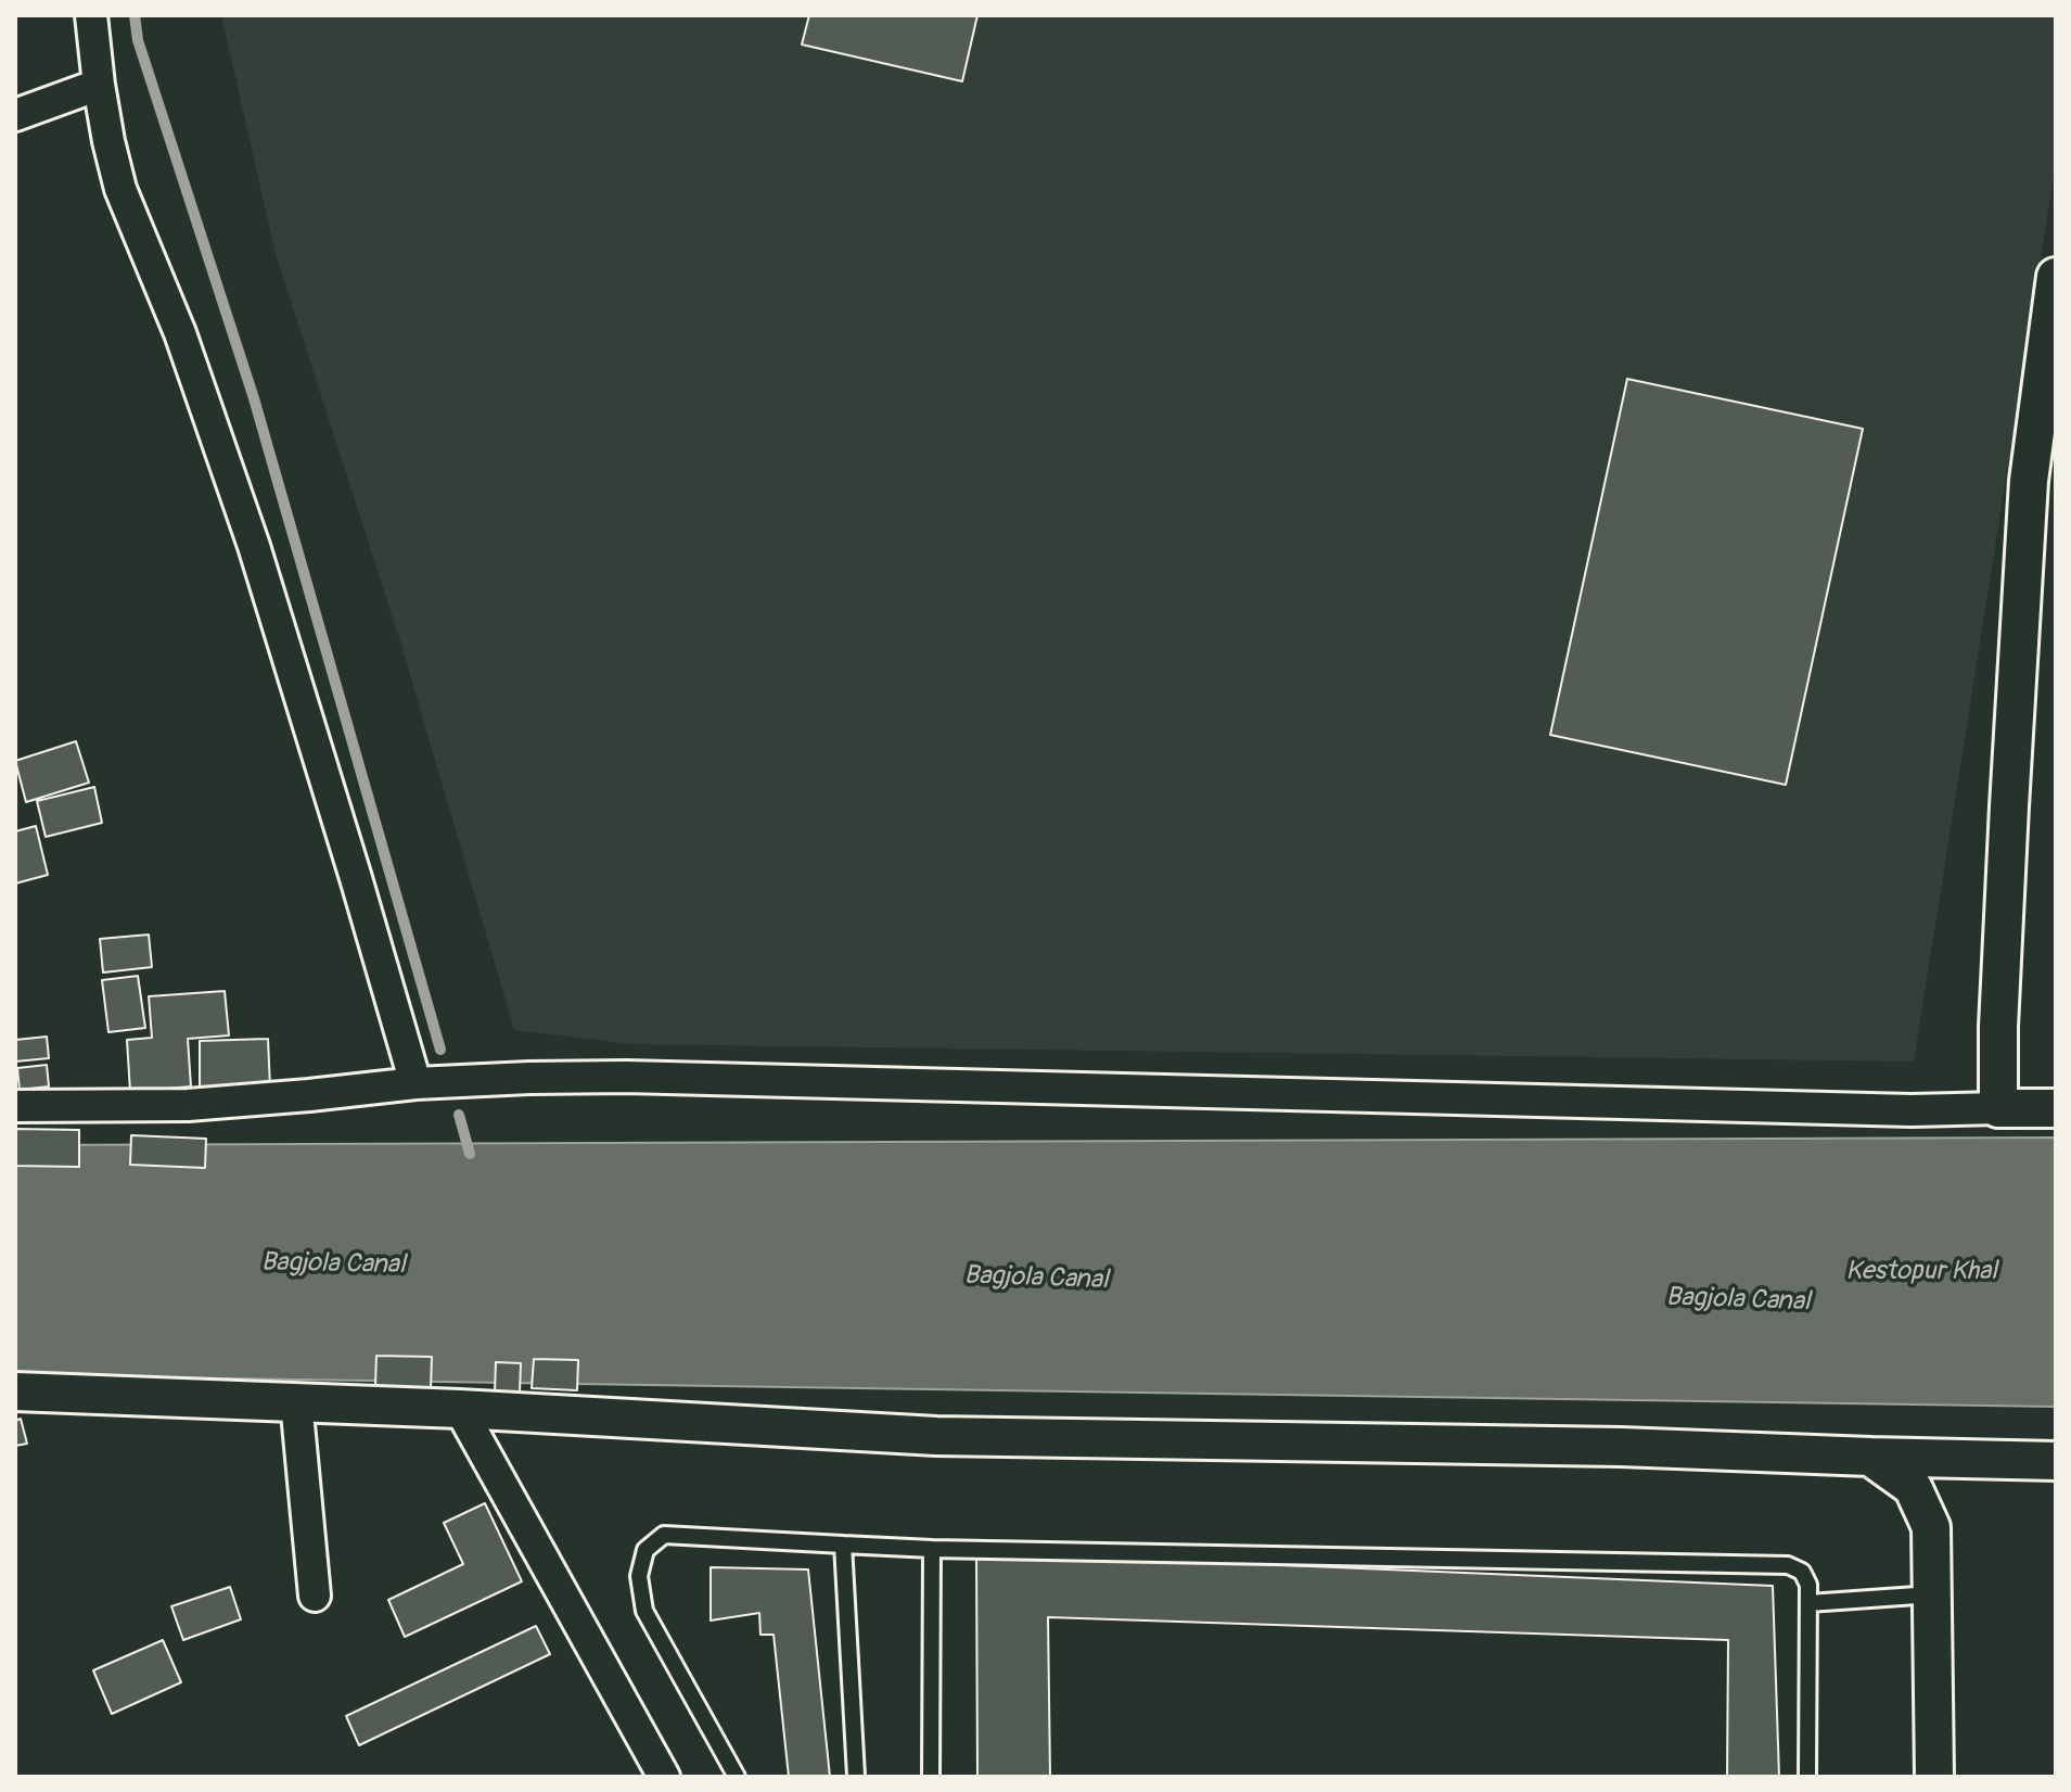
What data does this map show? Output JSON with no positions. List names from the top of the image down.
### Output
{
  "water": ["Bagjola Canal", "Kestopur Khal"]
}
